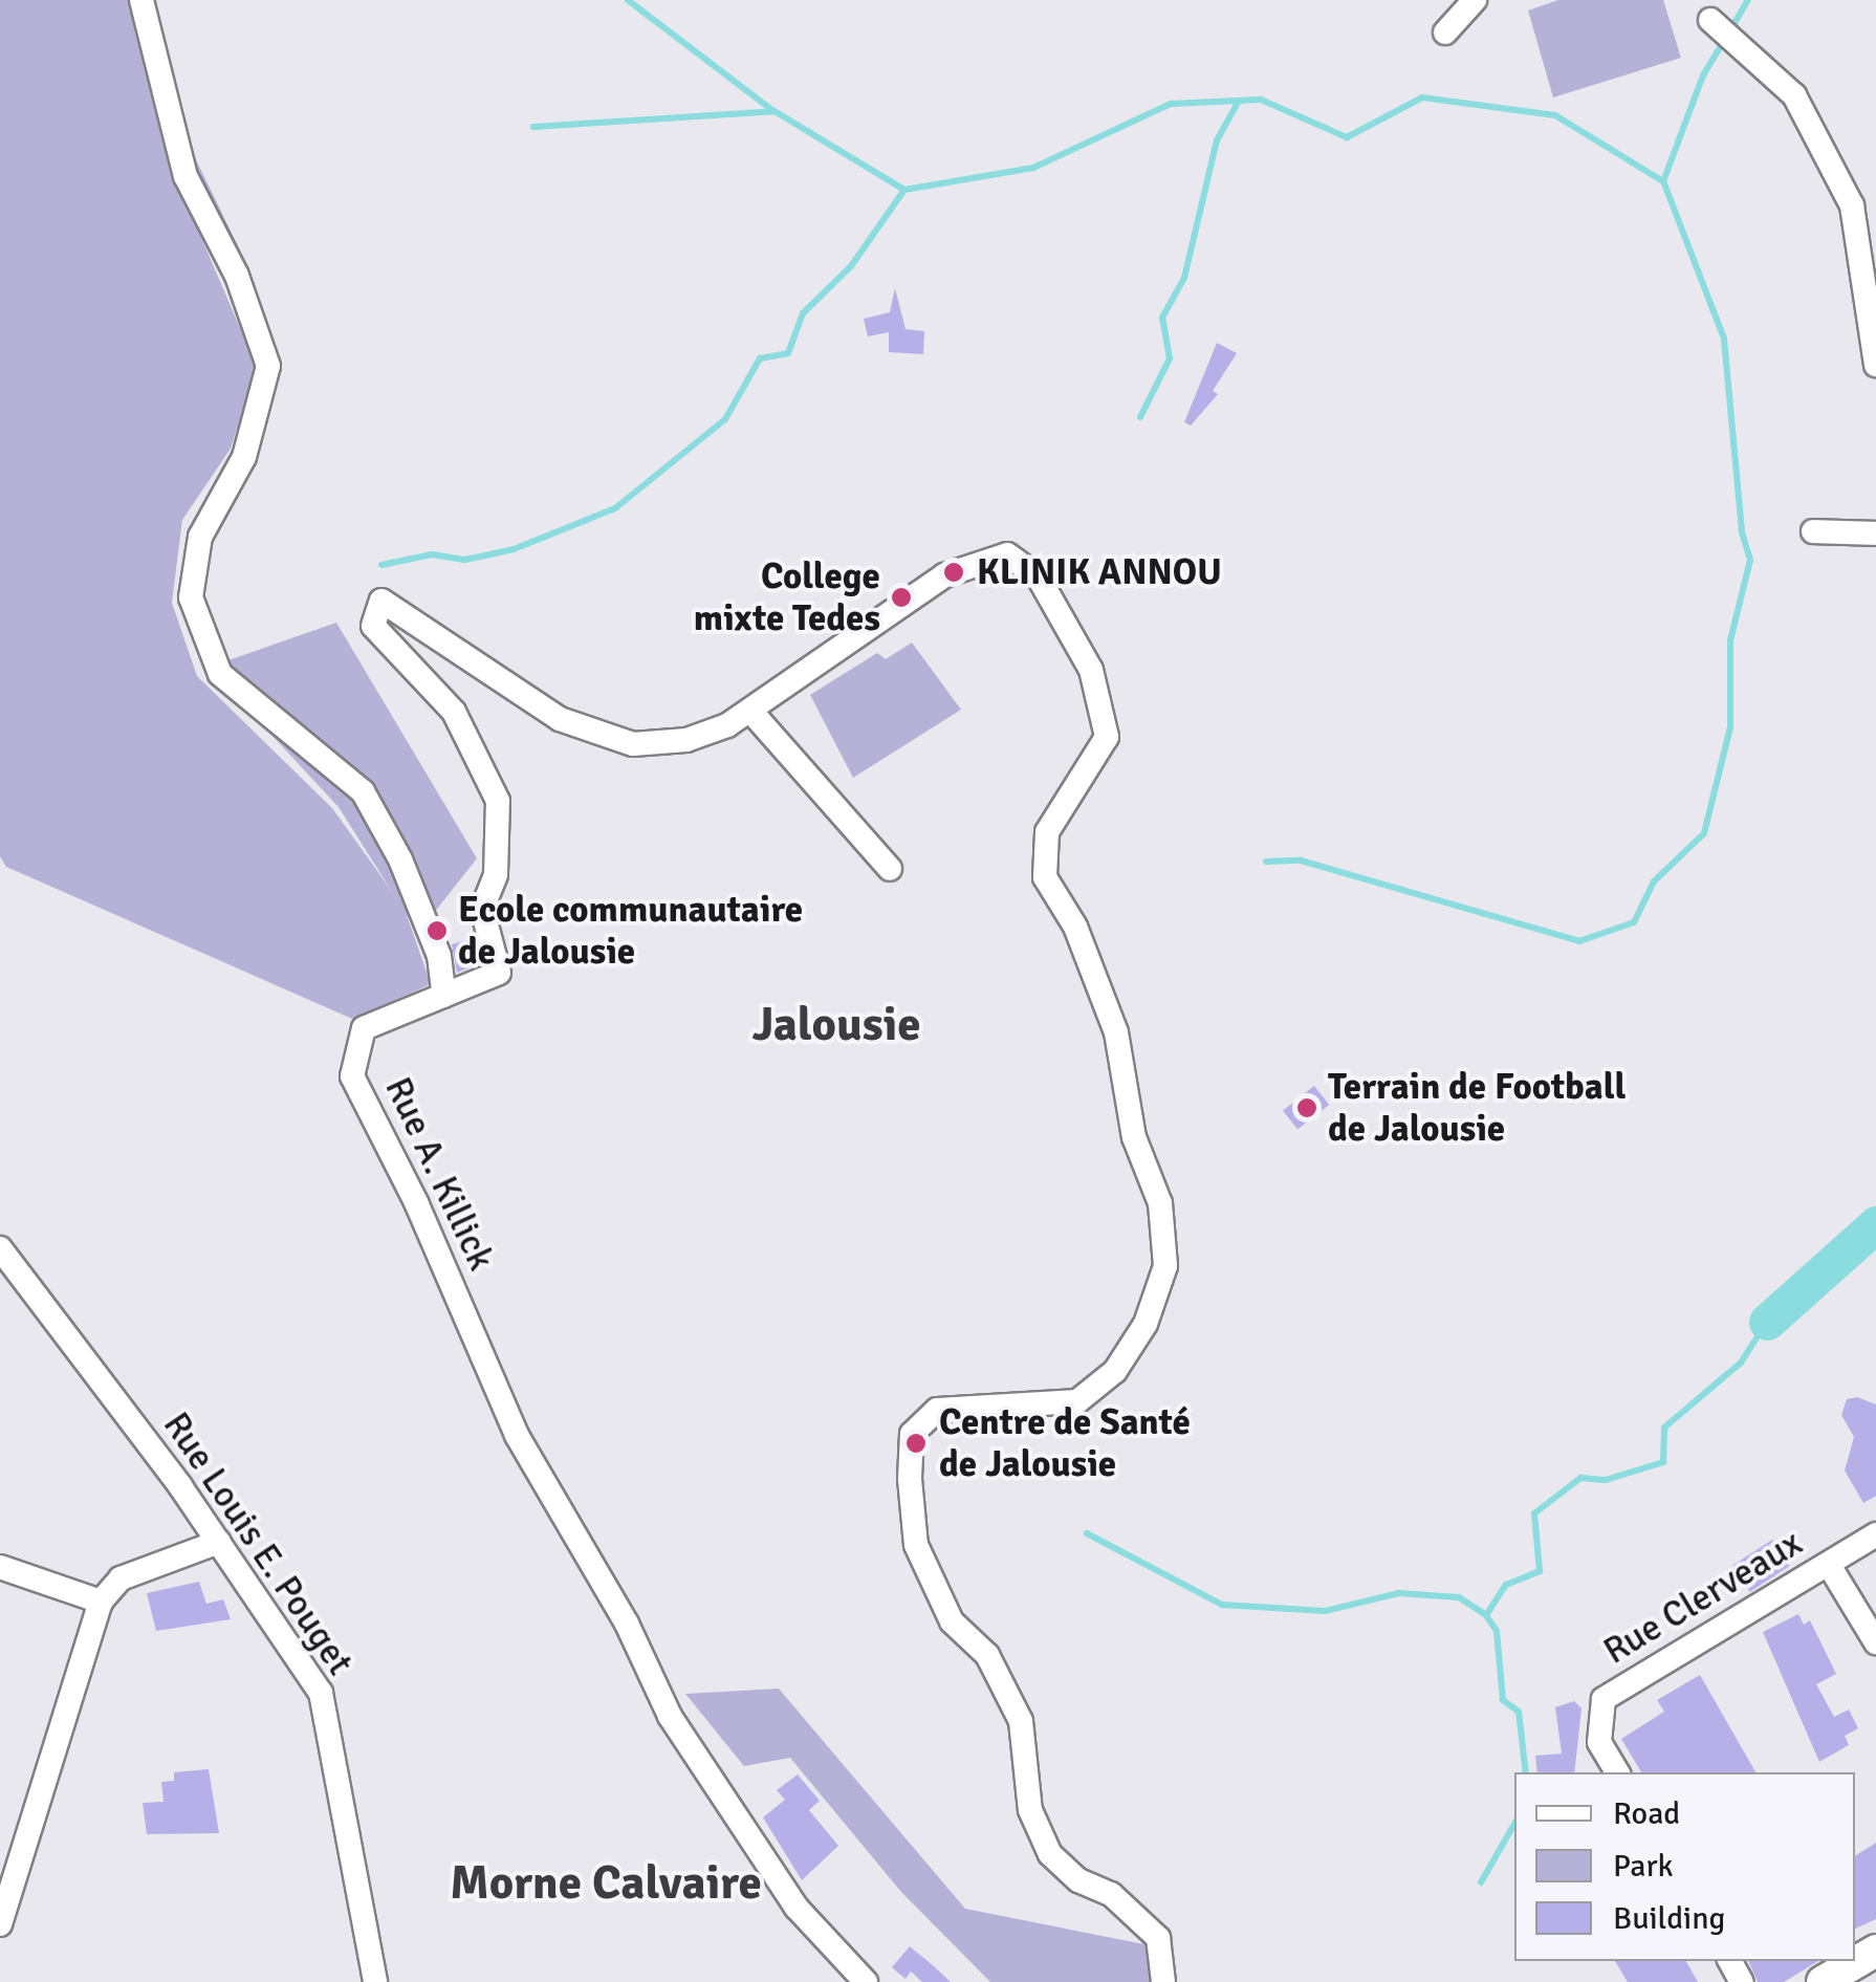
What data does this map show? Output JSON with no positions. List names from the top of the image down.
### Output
{
  "streets": {
    "street": ["Rue A. Killick", "Rue Louis E. Pouget", "Rue Clerveaux"]
  },
  "districts": ["Jalousie", "Morne Calvaire"],
  "places": [
    "KLINIK ANNOU",
    "College mixte Tedes",
    "Ecole communautaire de Jalousie",
    "Terrain de Football de Jalousie",
    "Centre de Santé de Jalousie"
  ],
  "legend": ["Road", "Park", "Building"]
}
